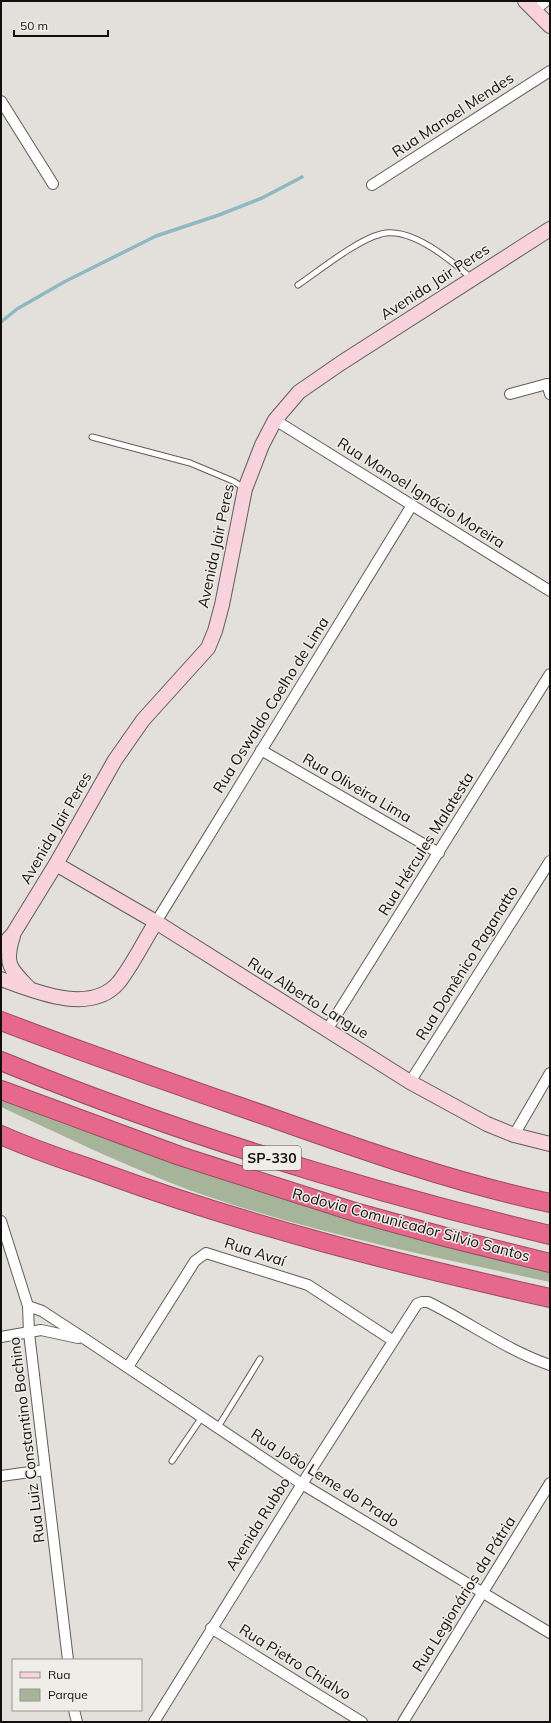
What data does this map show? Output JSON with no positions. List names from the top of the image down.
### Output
{
  "streets": {
    "highway": ["SP-330", "Rodovia Comunicador Silvio Santos"],
    "street": [
      "Rua Manoel Mendes",
      "Avenida Jair Peres",
      "Rua Manoel Ignácio Moreira",
      "Rua Oswaldo Coelho de Lima",
      "Rua Oliveira Lima",
      "Rua Hércules Malatesta",
      "Rua Domênico Paganatto",
      "Rua Alberto Langue",
      "Rua Avaí",
      "Rua Luiz Constantino Bochino",
      "Rua João Leme do Prado",
      "Avenida Rubbo",
      "Rua Legionários da Pátria",
      "Rua Pietro Chialvo"
    ]
  },
  "crossings": [
    ["Avenida Jair Peres", "Rua Manoel Ignácio Moreira"],
    ["Avenida Jair Peres", "Rua Oswaldo Coelho de Lima"],
    ["Avenida Jair Peres", "Rua Alberto Langue"],
    ["Rua Manoel Ignácio Moreira", "Rua Oswaldo Coelho de Lima"],
    ["Rua Oswaldo Coelho de Lima", "Rua Oliveira Lima"],
    ["Rua Oswaldo Coelho de Lima", "Rua Alberto Langue"],
    ["Rua Oliveira Lima", "Rua Hércules Malatesta"],
    ["Rua Hércules Malatesta", "Rua Alberto Langue"],
    ["Rua Domênico Paganatto", "Rua Alberto Langue"],
    ["Rua Avaí", "Rua João Leme do Prado"],
    ["Rua Avaí", "Avenida Rubbo"],
    ["Rua Luiz Constantino Bochino", "Rua João Leme do Prado"],
    ["Rua João Leme do Prado", "Avenida Rubbo"],
    ["Rua João Leme do Prado", "Rua Legionários da Pátria"],
    ["Avenida Rubbo", "Rua Pietro Chialvo"]
  ],
  "legend": ["Rua", "Parque"],
  "scale_bar": "50 m"
}
